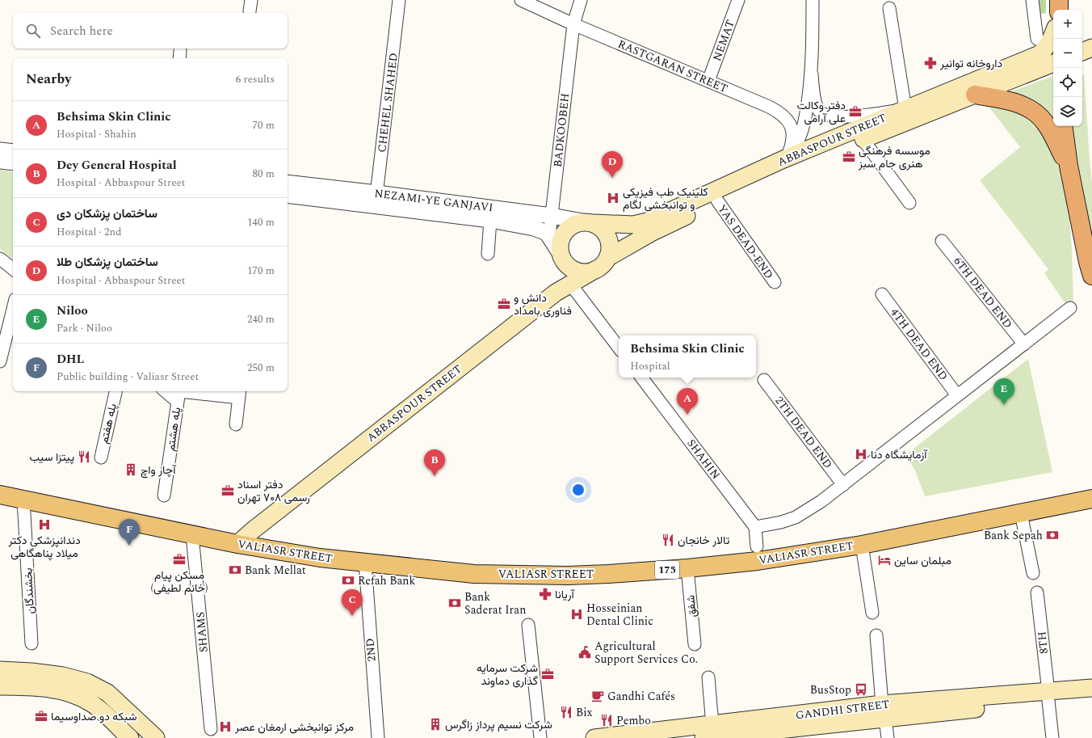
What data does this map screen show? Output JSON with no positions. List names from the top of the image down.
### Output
{
  "streets": {
    "main road": [
      "ABBASPOUR STREET",
      "VALIASR STREET",
      "175",
      "GANDHI STREET"
    ],
    "street": [
      "NEMAT",
      "RASTGARAN STREET",
      "CHEHEL SHAHED",
      "BADKOOBEH",
      "NEZAMI-YE GANJAVI",
      "YAS DEAD-END",
      "6TH DEAD END",
      "4TH DEAD END",
      "پله هفتم",
      "پله هشتم",
      "2TH DEAD END",
      "SHAHIN",
      "بخشندگان",
      "شفق",
      "SHAMS",
      "8TH",
      "2ND"
    ]
  },
  "crossings": [
    ["NEMAT", "RASTGARAN STREET"],
    ["RASTGARAN STREET", "BADKOOBEH"],
    ["RASTGARAN STREET", "ABBASPOUR STREET"],
    ["CHEHEL SHAHED", "NEZAMI-YE GANJAVI"],
    ["BADKOOBEH", "NEZAMI-YE GANJAVI"],
    ["ABBASPOUR STREET", "NEZAMI-YE GANJAVI"],
    ["ABBASPOUR STREET", "YAS DEAD-END"],
    ["ABBASPOUR STREET", "VALIASR STREET"],
    ["VALIASR STREET", "بخشندگان"],
    ["VALIASR STREET", "شفق"],
    ["VALIASR STREET", "SHAMS"],
    ["VALIASR STREET", "2ND"],
    ["8TH", "GANDHI STREET"]
  ],
  "places": {
    "pharmacy": ["داروخانه توانیر", "آریانا"],
    "office": [
      "دفتر وکالت علی آرامی",
      "موسسه فرهنگی هنری جام سبز",
      "دانش و فناوری بامداد",
      "دفتر اسناد رسمی ۷۰۸ تهران",
      "مسکن پیام (خانم لطیفی)",
      "شركت سرمايه گذاری دماوند",
      "شبکه دو صداوسیما"
    ],
    "hospital": [
      "کلینیک طب فیزیکی و توانبخشی لگام",
      "آزمایشگاه دنا",
      "دندانپزشکی دکتر میلاد پناهگاهی",
      "Hosseinian Dental Clinic",
      "مرکز توانبخشی ارمغان عصر"
    ],
    "restaurant": [
      "پیتزا سیب",
      "تالار خانجان",
      "Bix",
      "Pembo"
    ],
    "building": ["آچار واچ", "شرکت نسیم پرداز زاگرس"],
    "bank": [
      "Bank Sepah",
      "Bank Mellat",
      "Refah Bank",
      "Bank Saderat Iran"
    ],
    "hotel": ["مبلمان ساین"],
    "public building": ["Agricultural Support Services Co."],
    "bus stop": ["BusStop"],
    "cafe": ["Gandhi Cafés"]
  },
  "page": {
    "map_buttons": ["+", "−"],
    "search": "Search here",
    "heading": ["Nearby", "6 results"],
    "list": [
      {
        "mark": "A",
        "name": "Behsima Skin Clinic",
        "note": "Hospital · Shahin",
        "value": "70 m"
      },
      {
        "mark": "B",
        "name": "Dey General Hospital",
        "note": "Hospital · Abbaspour Street",
        "value": "80 m"
      },
      {
        "mark": "C",
        "name": "ساختمان پزشکان دی",
        "note": "Hospital · 2nd",
        "value": "140 m"
      },
      {
        "mark": "D",
        "name": "ساختمان پزشکان طلا",
        "note": "Hospital · Abbaspour Street",
        "value": "170 m"
      },
      {
        "mark": "E",
        "name": "Niloo",
        "note": "Park · Niloo",
        "value": "240 m"
      },
      {
        "mark": "F",
        "name": "DHL",
        "note": "Public building · Valiasr Street",
        "value": "250 m"
      }
    ],
    "pins": [
      "D",
      "E",
      "A",
      "B",
      "F",
      "C"
    ],
    "popup": ["Behsima Skin Clinic", "Hospital"]
  }
}
